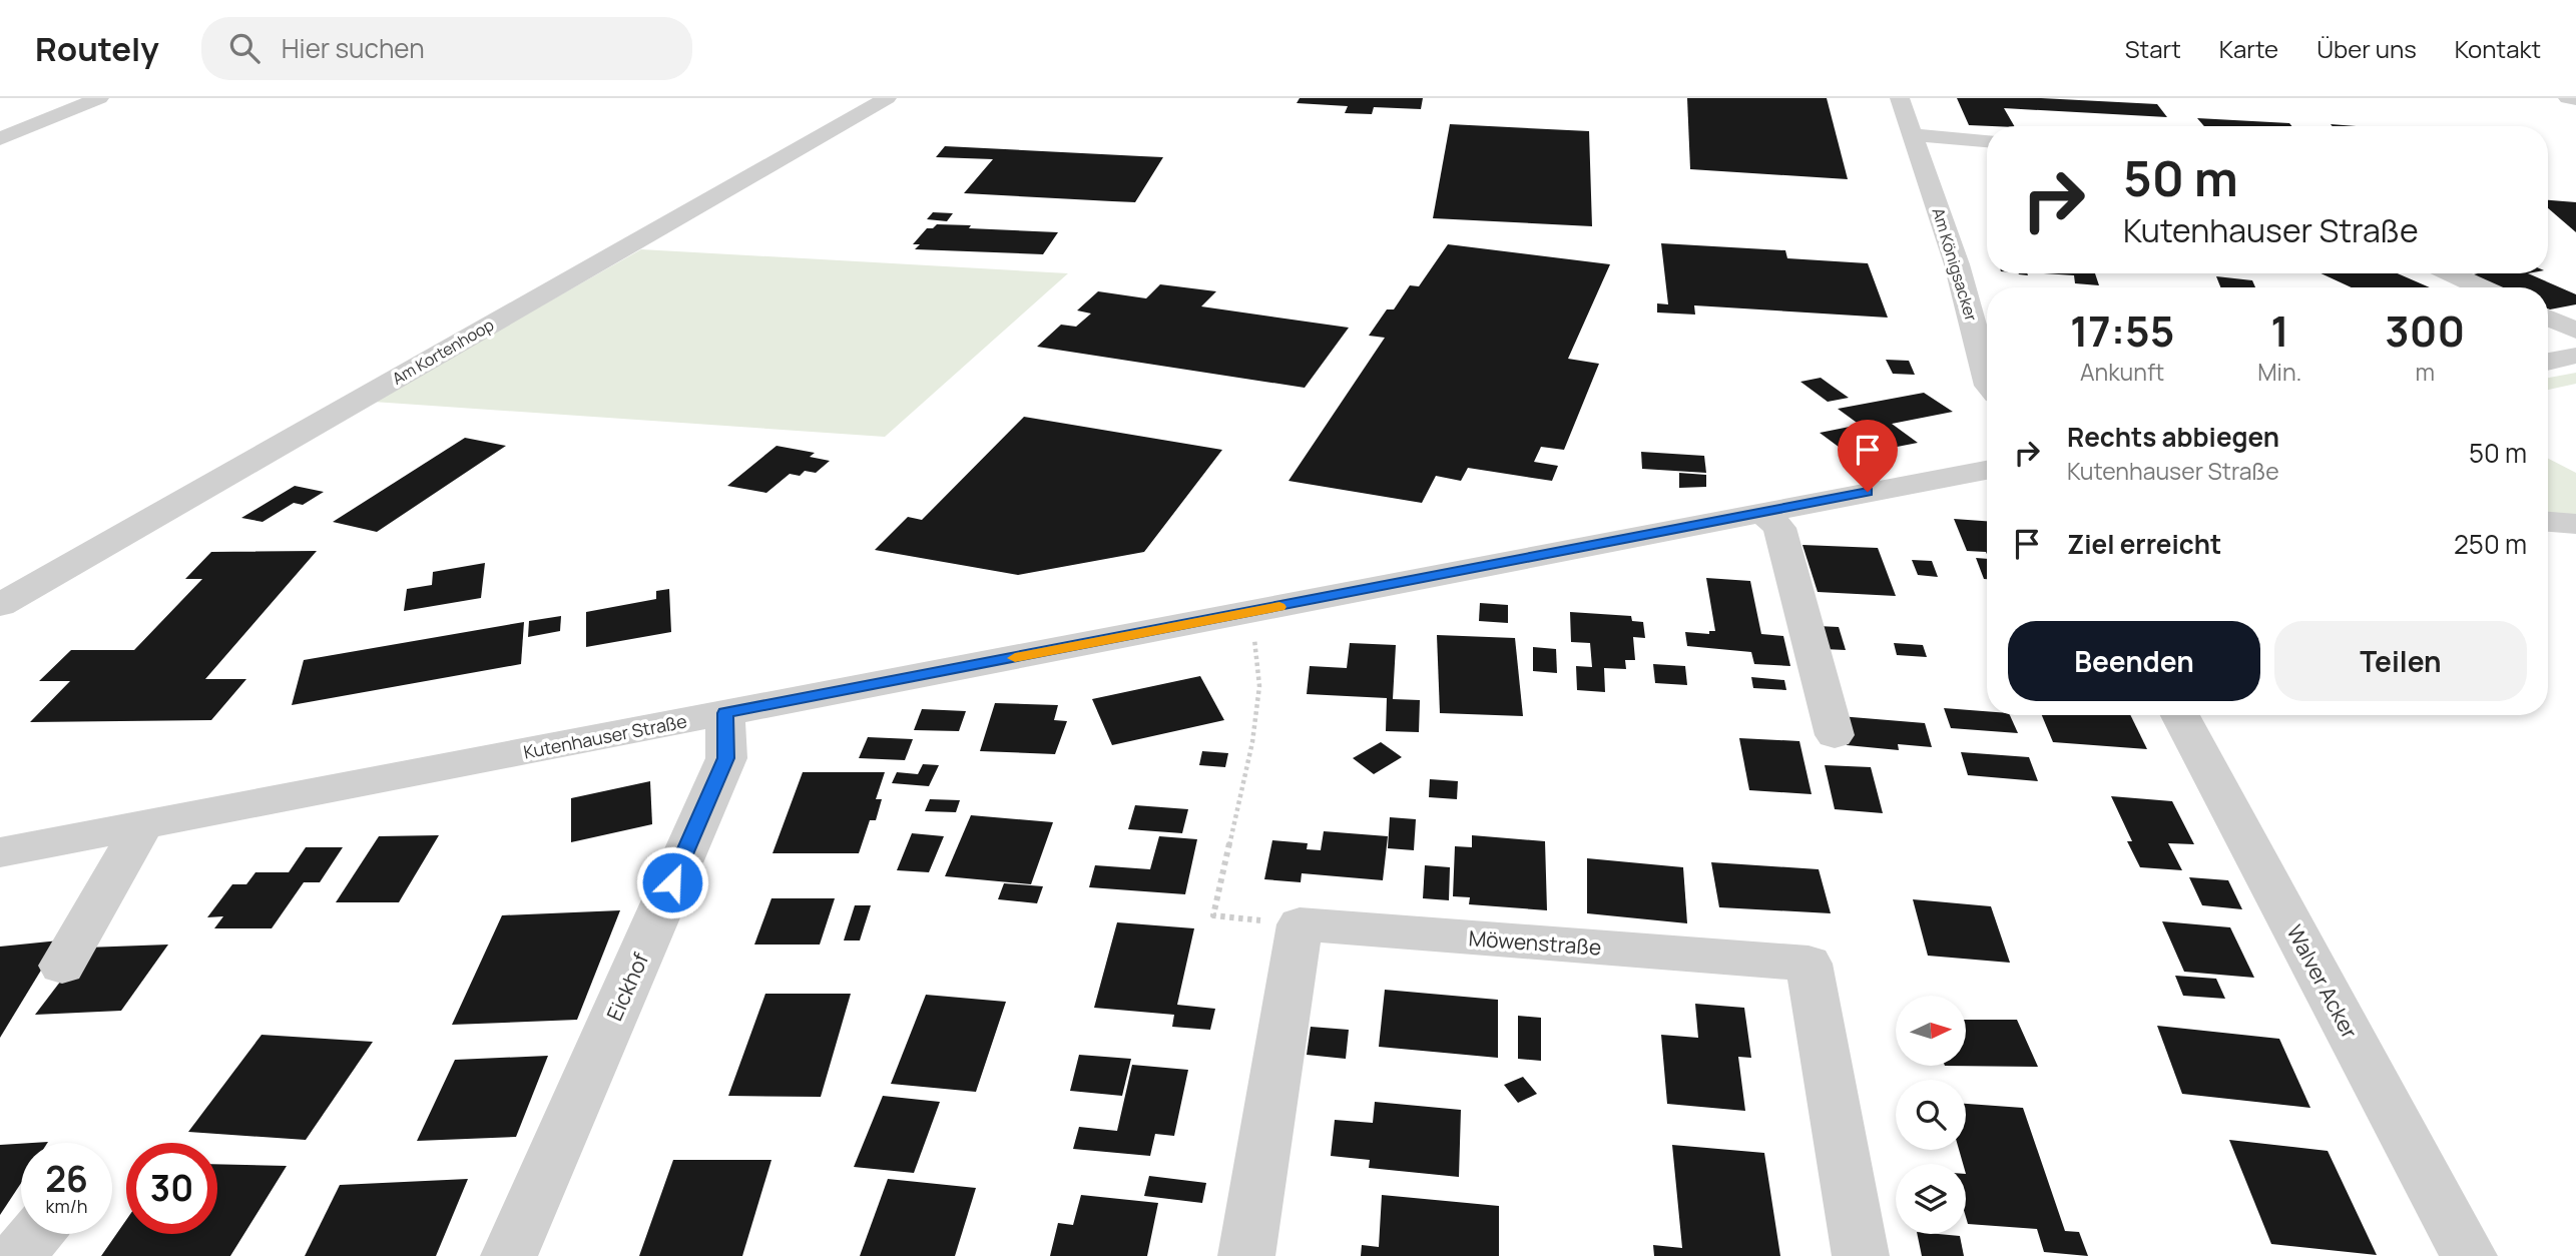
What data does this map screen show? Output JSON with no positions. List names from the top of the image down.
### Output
{
  "streets": {
    "street": [
      "Am Königsacker",
      "Am Kortenhoop",
      "Kutenhauser Straße",
      "Möwenstraße",
      "Walver Acker",
      "Eickhof"
    ]
  },
  "crossings": [
    ["Kutenhauser Straße", "Eickhof"]
  ],
  "north": "right",
  "page": {
    "header": "Routely",
    "search": "Hier suchen",
    "nav": [
      "Start",
      "Karte",
      "Über uns",
      "Kontakt"
    ],
    "turn": ["50 m", "Kutenhauser Straße"],
    "eta": [
      "17:55",
      "Ankunft",
      "1",
      "Min.",
      "300",
      "m"
    ],
    "list": [
      {
        "name": "Rechts abbiegen",
        "note": "Kutenhauser Straße",
        "value": "50 m"
      },
      {
        "name": "Ziel erreicht",
        "value": "250 m"
      }
    ],
    "buttons": ["Beenden", "Teilen"],
    "speed": "26 km/h",
    "limit": "30"
  }
}
